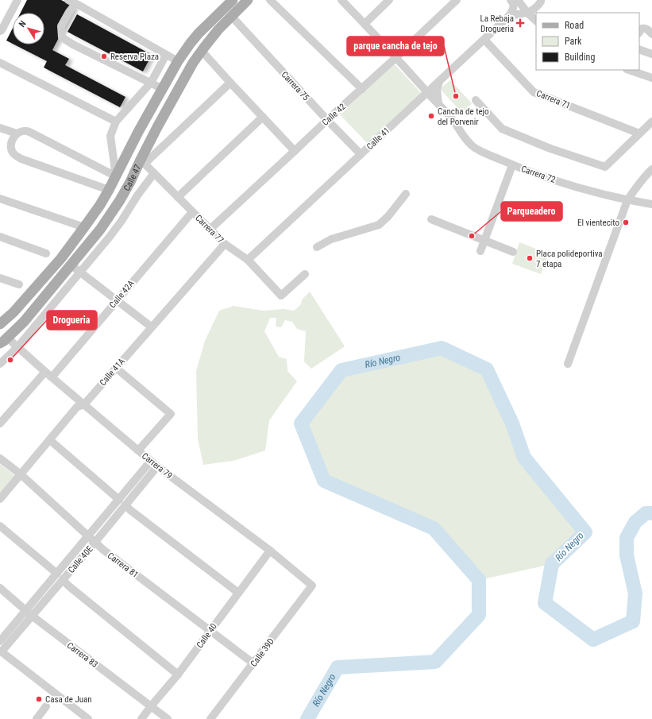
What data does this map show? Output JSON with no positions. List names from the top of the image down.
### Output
{
  "streets": {
    "main road": ["Calle 47"],
    "street": [
      "Carrera 75",
      "Carrera 71",
      "Calle 42",
      "Calle 41",
      "Carrera 72",
      "Carrera 77",
      "Calle 42A",
      "Calle 41A",
      "Carrera 79",
      "Calle 40E",
      "Carrera 81",
      "Calle 40",
      "Calle 39D",
      "Carrera 83"
    ]
  },
  "crossings": [
    ["Carrera 75", "Calle 42"],
    ["Carrera 75", "Calle 41"],
    ["Carrera 75", "Calle 47"],
    ["Carrera 71", "Calle 41"],
    ["Calle 42", "Carrera 72"],
    ["Calle 42", "Carrera 77"],
    ["Calle 41", "Carrera 72"],
    ["Calle 41", "Carrera 77"],
    ["Calle 47", "Carrera 77"],
    ["Calle 47", "Carrera 79"],
    ["Carrera 77", "Calle 42A"],
    ["Carrera 77", "Calle 41A"],
    ["Calle 42A", "Carrera 79"],
    ["Calle 41A", "Carrera 79"],
    ["Calle 41A", "Carrera 81"],
    ["Carrera 79", "Calle 40E"],
    ["Carrera 79", "Calle 40"],
    ["Carrera 79", "Calle 39D"],
    ["Calle 40E", "Carrera 81"],
    ["Calle 40E", "Carrera 83"],
    ["Carrera 81", "Calle 40"],
    ["Carrera 81", "Calle 39D"],
    ["Calle 40", "Carrera 83"]
  ],
  "water": ["Río Negro"],
  "places": {
    "health": ["La Rebaja Drogueria"],
    "other": [
      "Reserva Plaza",
      "parque cancha de tejo",
      "Cancha de tejo del Porvenir",
      "El vientecito",
      "Parqueadero",
      "Placa polideportiva 7 etapa",
      "Drogueria",
      "Casa de Juan"
    ]
  },
  "legend": ["Road", "Park", "Building"],
  "north": "top left"
}
